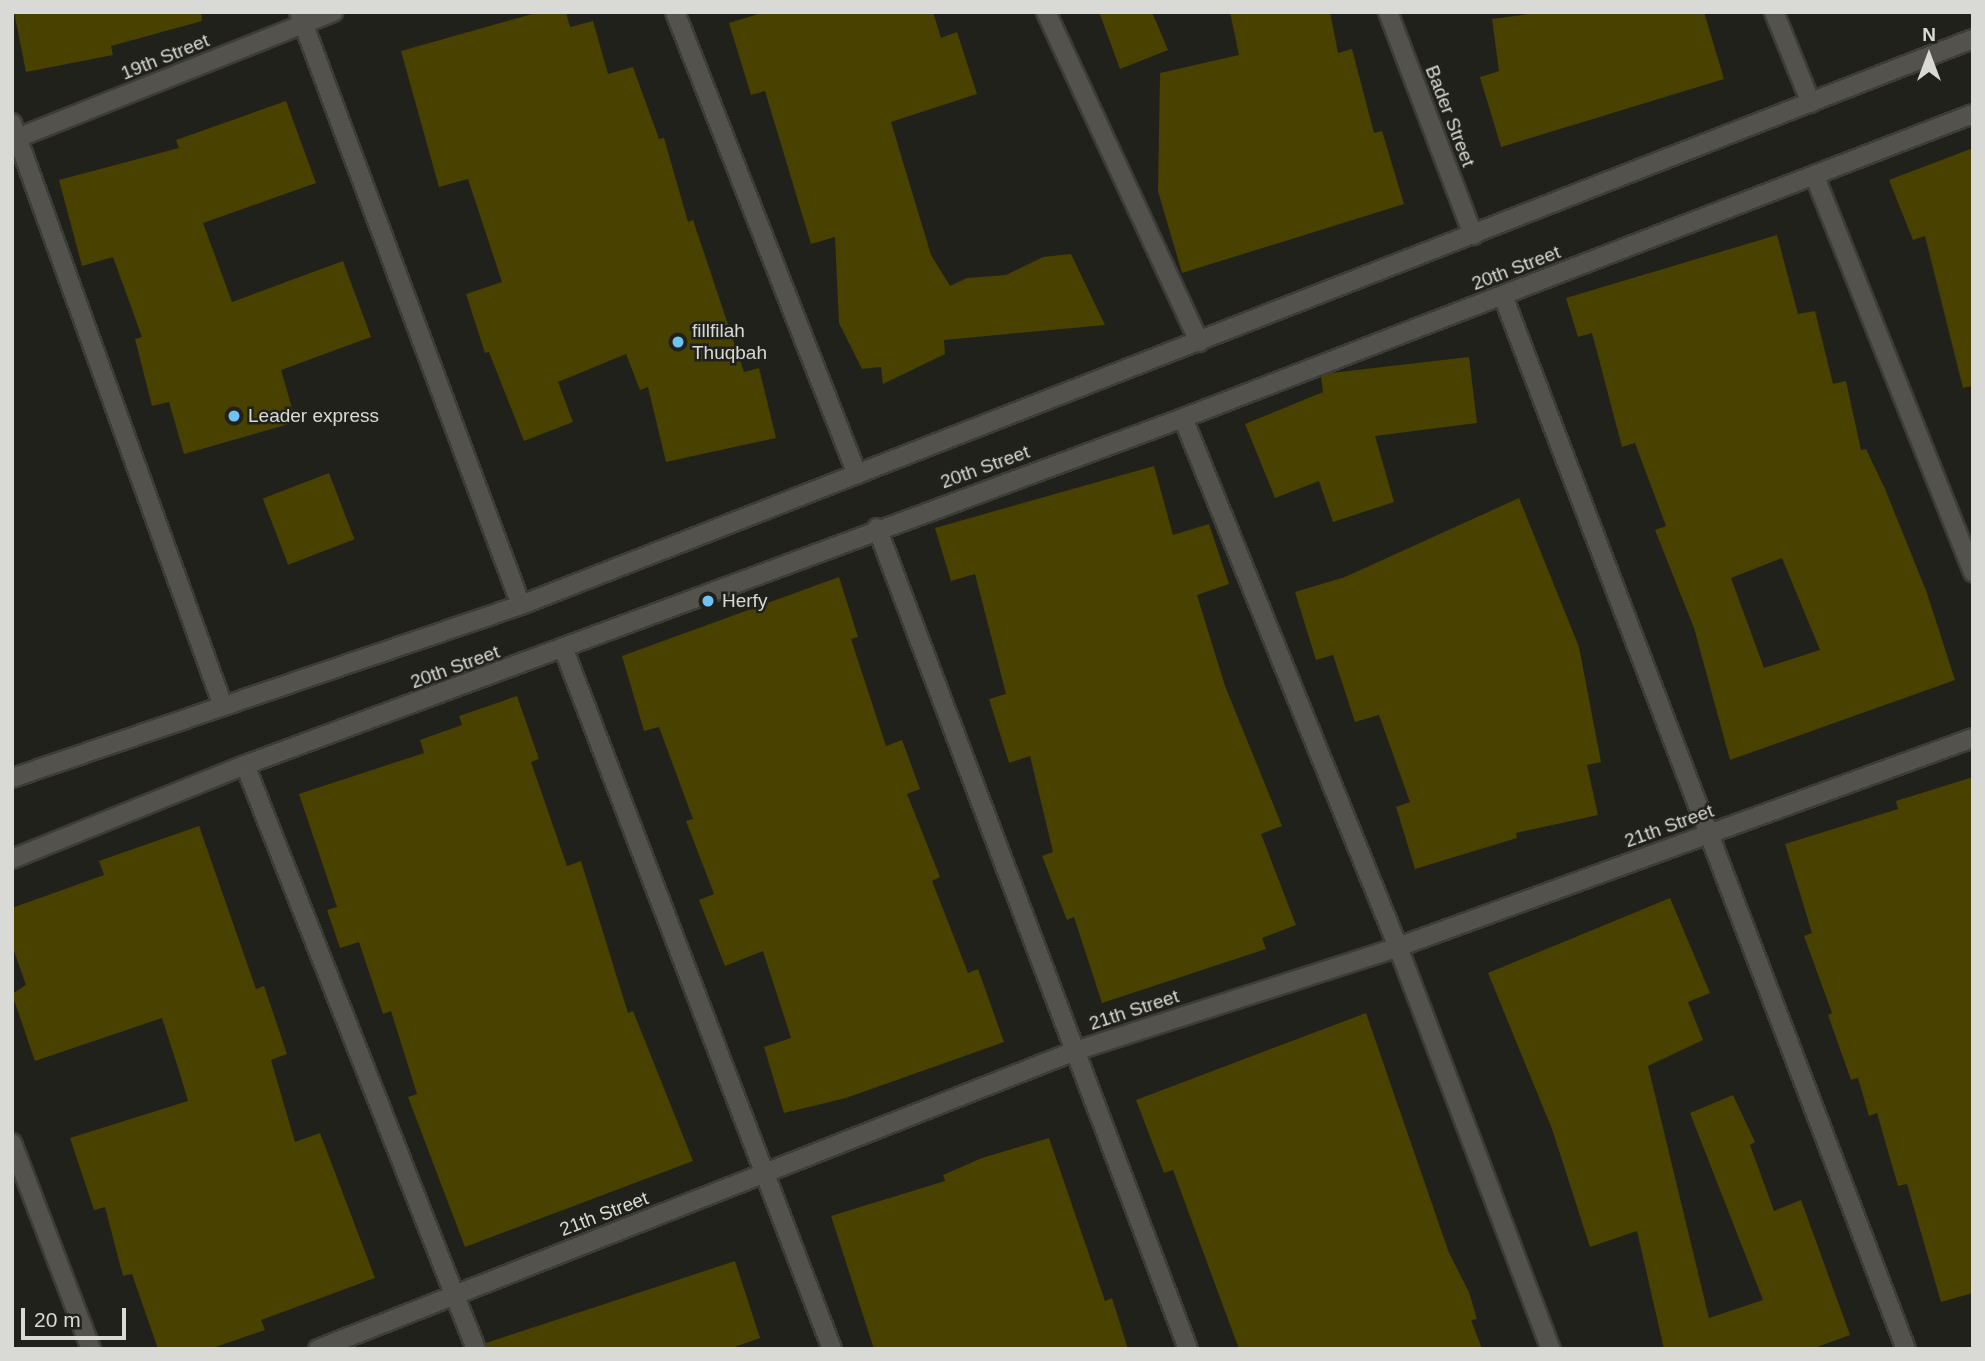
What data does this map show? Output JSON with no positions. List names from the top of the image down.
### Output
{
  "streets": {
    "street": [
      "19th Street",
      "Bader Street",
      "20th Street",
      "21th Street"
    ]
  },
  "crossings": [
    ["Bader Street", "20th Street"]
  ],
  "places": ["fillfilah Thuqbah", "Leader express", "Herfy"],
  "scale_bar": "20 m",
  "north": "top"
}
